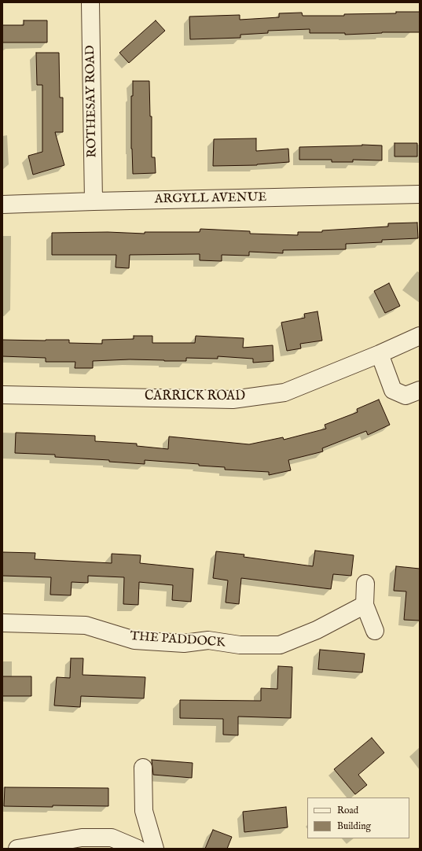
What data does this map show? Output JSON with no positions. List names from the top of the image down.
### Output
{
  "streets": {
    "street": [
      "ROTHESAY ROAD",
      "ARGYLL AVENUE",
      "CARRICK ROAD",
      "THE PADDOCK"
    ]
  },
  "crossings": [
    ["ROTHESAY ROAD", "ARGYLL AVENUE"]
  ],
  "legend": ["Road", "Building"]
}
